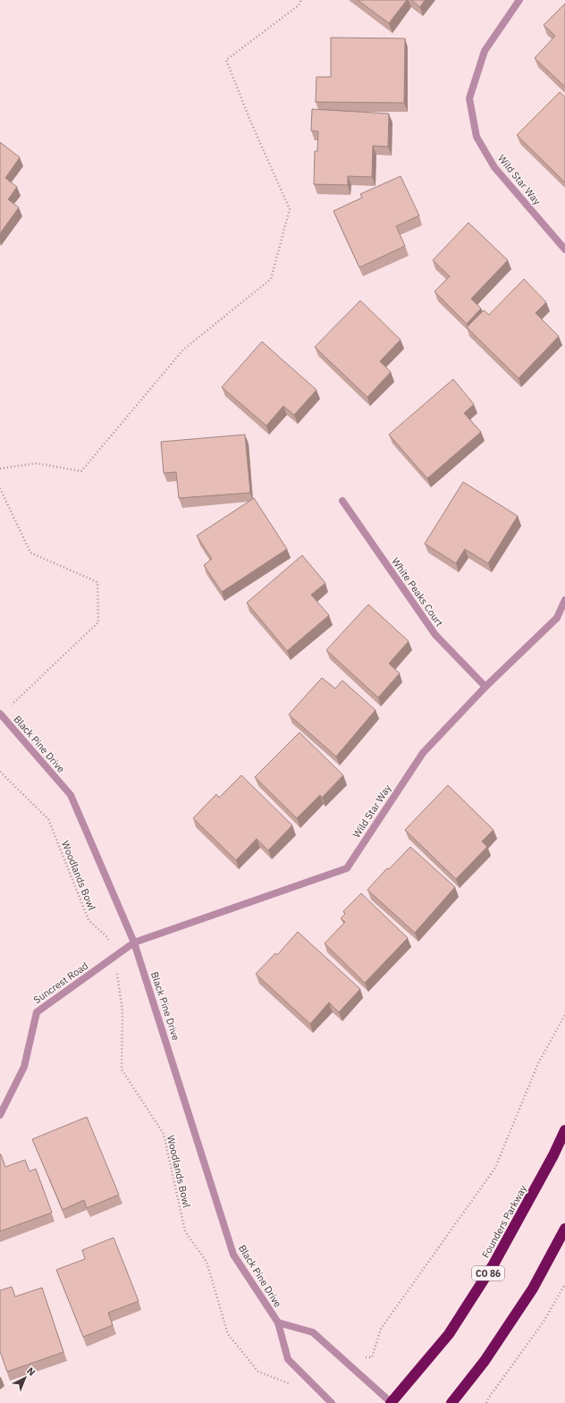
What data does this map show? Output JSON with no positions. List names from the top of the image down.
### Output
{
  "streets": {
    "highway": ["Founders Parkway", "CO 86"],
    "street": [
      "Wild Star Way",
      "White Peaks Court",
      "Black Pine Drive",
      "Suncrest Road"
    ],
    "path": ["Woodlands Bowl"]
  },
  "crossings": [
    ["Wild Star Way", "White Peaks Court"],
    ["Wild Star Way", "Black Pine Drive"],
    ["Wild Star Way", "Suncrest Road"],
    ["Black Pine Drive", "Suncrest Road"],
    ["Black Pine Drive", "Founders Parkway"],
    ["Woodlands Bowl", "Suncrest Road"]
  ],
  "north": "top right"
}
